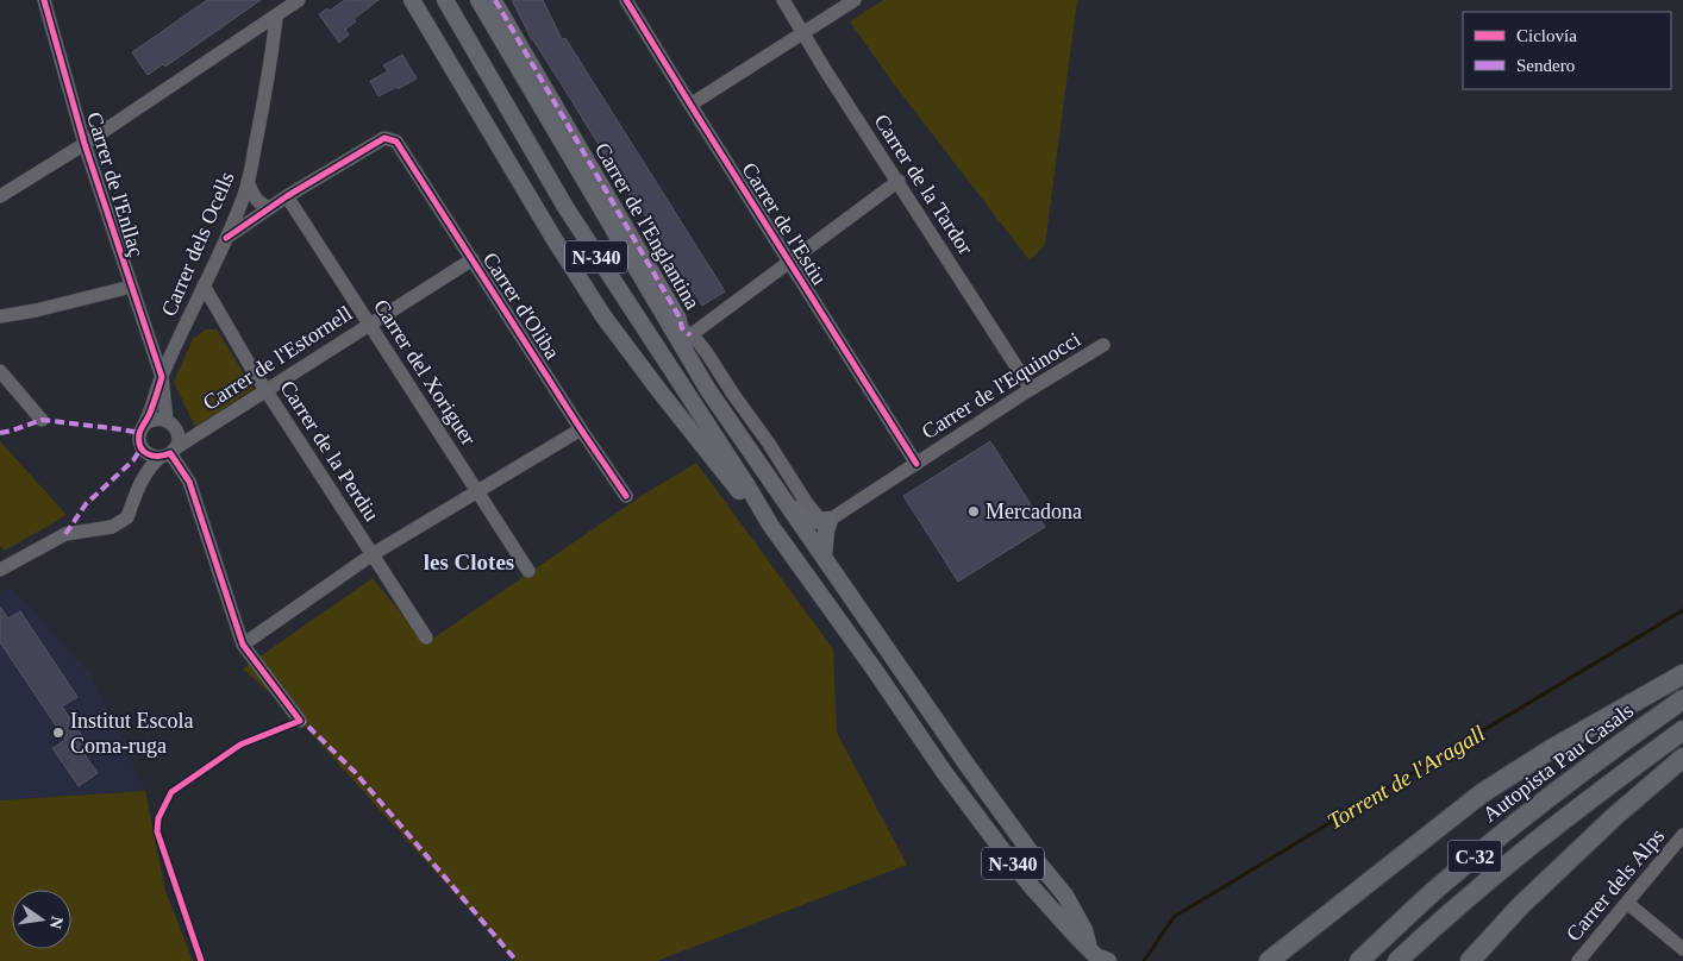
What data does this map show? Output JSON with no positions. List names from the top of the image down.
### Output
{
  "streets": {
    "highway": ["Autopista Pau Casals", "C-32"],
    "main road": ["N-340"],
    "street": [
      "Carrer de l'Enllaç",
      "Carrer de la Tardor",
      "Carrer de l'Estiu",
      "Carrer de l'Englantina",
      "Carrer dels Ocells",
      "Carrer d'Oliba",
      "Carrer de l'Estornell",
      "Carrer del Xoriguer",
      "Carrer de l'Equinocci",
      "Carrer de la Perdiu",
      "Carrer dels Alps"
    ]
  },
  "crossings": [
    ["Carrer de l'Enllaç", "Carrer dels Ocells"],
    ["Carrer de l'Enllaç", "Carrer de l'Estornell"],
    ["Carrer de la Tardor", "Carrer de l'Equinocci"],
    ["Carrer de l'Estiu", "Carrer de l'Equinocci"],
    ["Carrer de l'Englantina", "Carrer de l'Equinocci"],
    ["Carrer dels Ocells", "Carrer de l'Estornell"],
    ["Carrer dels Ocells", "Carrer de la Perdiu"],
    ["Carrer d'Oliba", "Carrer de l'Estornell"],
    ["Carrer d'Oliba", "Carrer del Xoriguer"],
    ["Carrer de l'Estornell", "Carrer del Xoriguer"],
    ["Carrer de l'Estornell", "Carrer de la Perdiu"]
  ],
  "districts": ["les Clotes"],
  "water": ["Torrent de l'Aragall"],
  "places": ["Mercadona", "Institut Escola Coma-ruga"],
  "legend": ["Ciclovía", "Sendero"],
  "north": "right"
}
